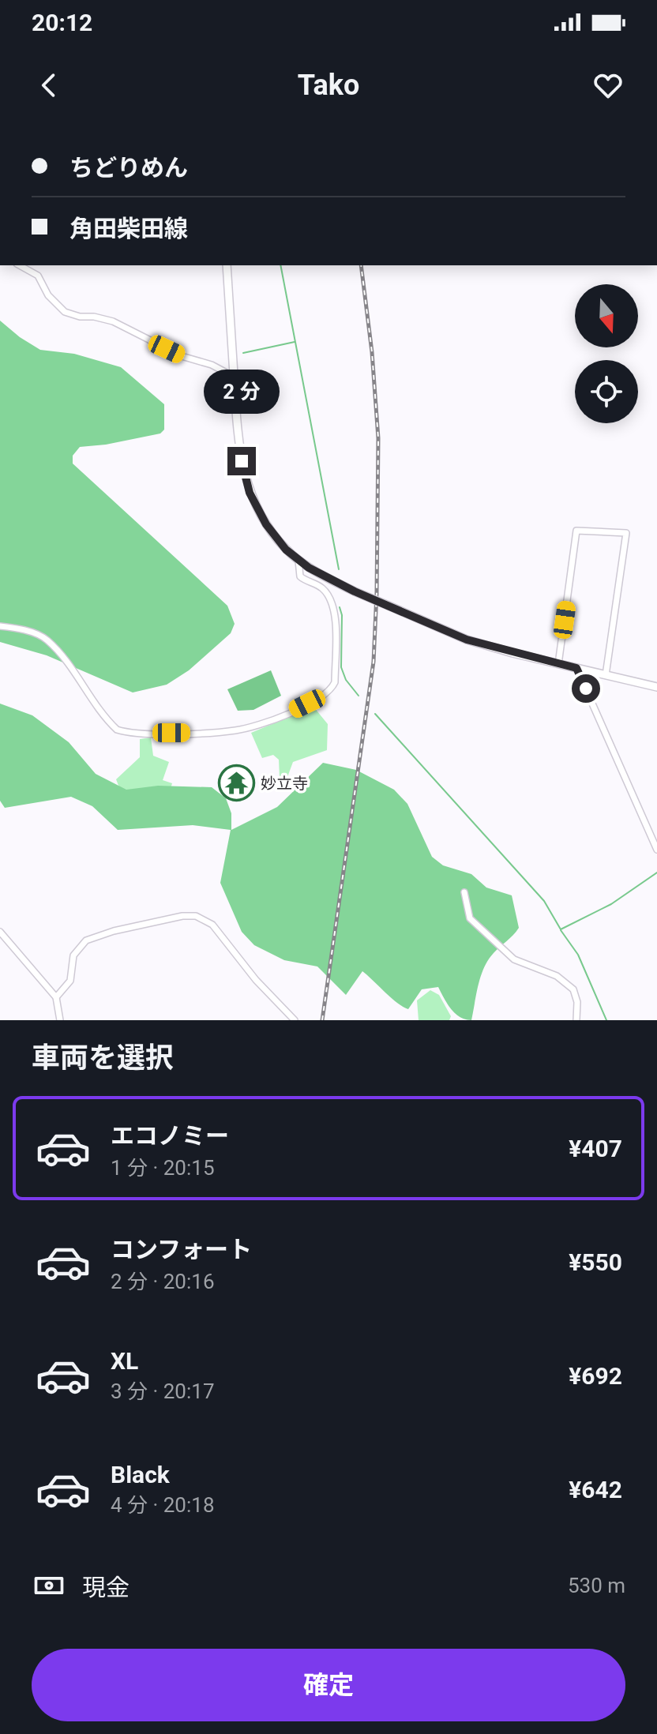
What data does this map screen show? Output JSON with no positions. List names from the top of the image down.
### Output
{
  "places": {
    "temple": ["妙立寺"]
  },
  "north": "bottom",
  "page": {
    "status": "20:12",
    "header": "Tako",
    "banner": ["ちどりめん", "角田柴田線"],
    "bubble": "2 分",
    "heading": "車両を選択",
    "list": [
      {
        "name": "エコノミー",
        "note": "1 分 · 20:15",
        "value": "¥407"
      },
      {
        "name": "コンフォート",
        "note": "2 分 · 20:16",
        "value": "¥550"
      },
      {
        "name": "XL",
        "note": "3 分 · 20:17",
        "value": "¥692"
      },
      {
        "name": "Black",
        "note": "4 分 · 20:18",
        "value": "¥642"
      }
    ],
    "pay": ["現金", "530 m"],
    "buttons": "確定"
  }
}
